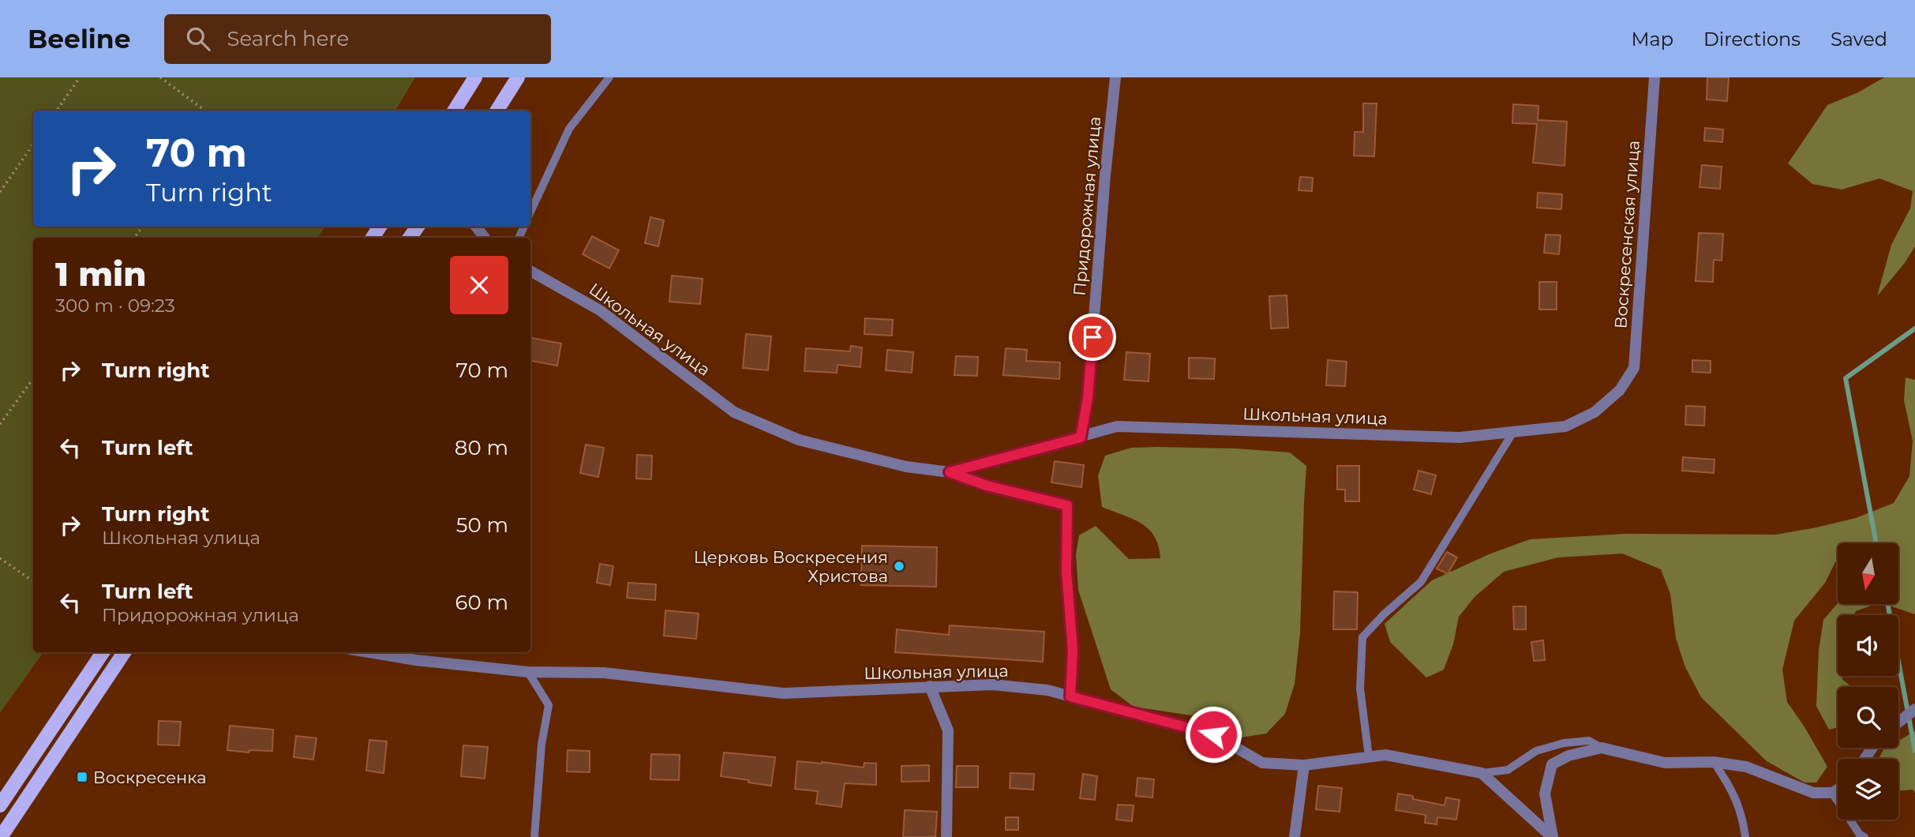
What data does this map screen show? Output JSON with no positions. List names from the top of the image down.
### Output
{
  "streets": {
    "street": ["Придорожная улица", "Воскресенская улица", "Школьная улица"]
  },
  "crossings": [
    ["Придорожная улица", "Школьная улица"],
    ["Воскресенская улица", "Школьная улица"]
  ],
  "places": {
    "other": ["Церковь Воскресения Христова"],
    "transit": ["Воскресенка"]
  },
  "north": "bottom",
  "page": {
    "header": "Beeline",
    "search": "Search here",
    "nav": ["Map", "Directions", "Saved"],
    "turn": ["70 m", "Turn right"],
    "heading": ["1 min", "300 m · 09:23"],
    "list": [
      {
        "name": "Turn right",
        "value": "70 m"
      },
      {
        "name": "Turn left",
        "value": "80 m"
      },
      {
        "name": "Turn right",
        "note": "Школьная улица",
        "value": "50 m"
      },
      {
        "name": "Turn left",
        "note": "Придорожная улица",
        "value": "60 m"
      }
    ]
  }
}
